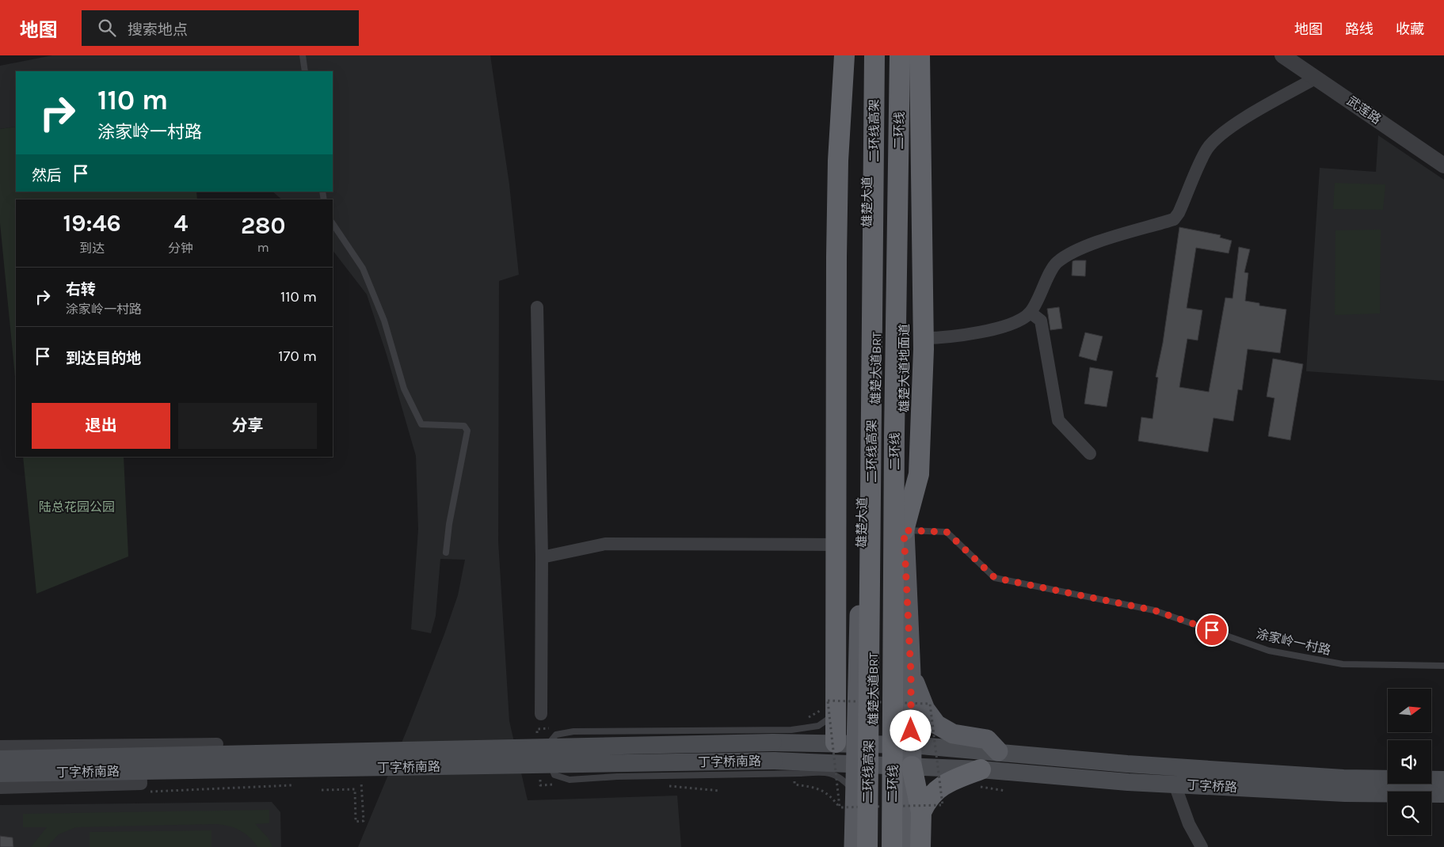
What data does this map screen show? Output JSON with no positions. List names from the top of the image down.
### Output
{
  "streets": {
    "highway": ["二环线高架", "二环线"],
    "main road": [
      "雄楚大道",
      "雄楚大道地面道",
      "丁字桥南路",
      "丁字桥路"
    ],
    "street": ["武莲路"],
    "lane": ["涂家岭一村路"]
  },
  "crossings": [
    ["雄楚大道", "丁字桥南路"],
    ["雄楚大道地面道", "涂家岭一村路"],
    ["雄楚大道地面道", "丁字桥路"],
    ["丁字桥南路", "丁字桥路"]
  ],
  "parks": ["陆总花园公园"],
  "north": "right",
  "page": {
    "header": "地图",
    "search": "搜索地点",
    "nav": ["地图", "路线", "收藏"],
    "turn": ["110 m", "涂家岭一村路"],
    "then": "然后",
    "eta": [
      "19:46",
      "到达",
      "4",
      "分钟",
      "280",
      "m"
    ],
    "list": [
      {
        "name": "右转",
        "note": "涂家岭一村路",
        "value": "110 m"
      },
      {
        "name": "到达目的地",
        "value": "170 m"
      }
    ],
    "buttons": ["退出", "分享"]
  }
}
